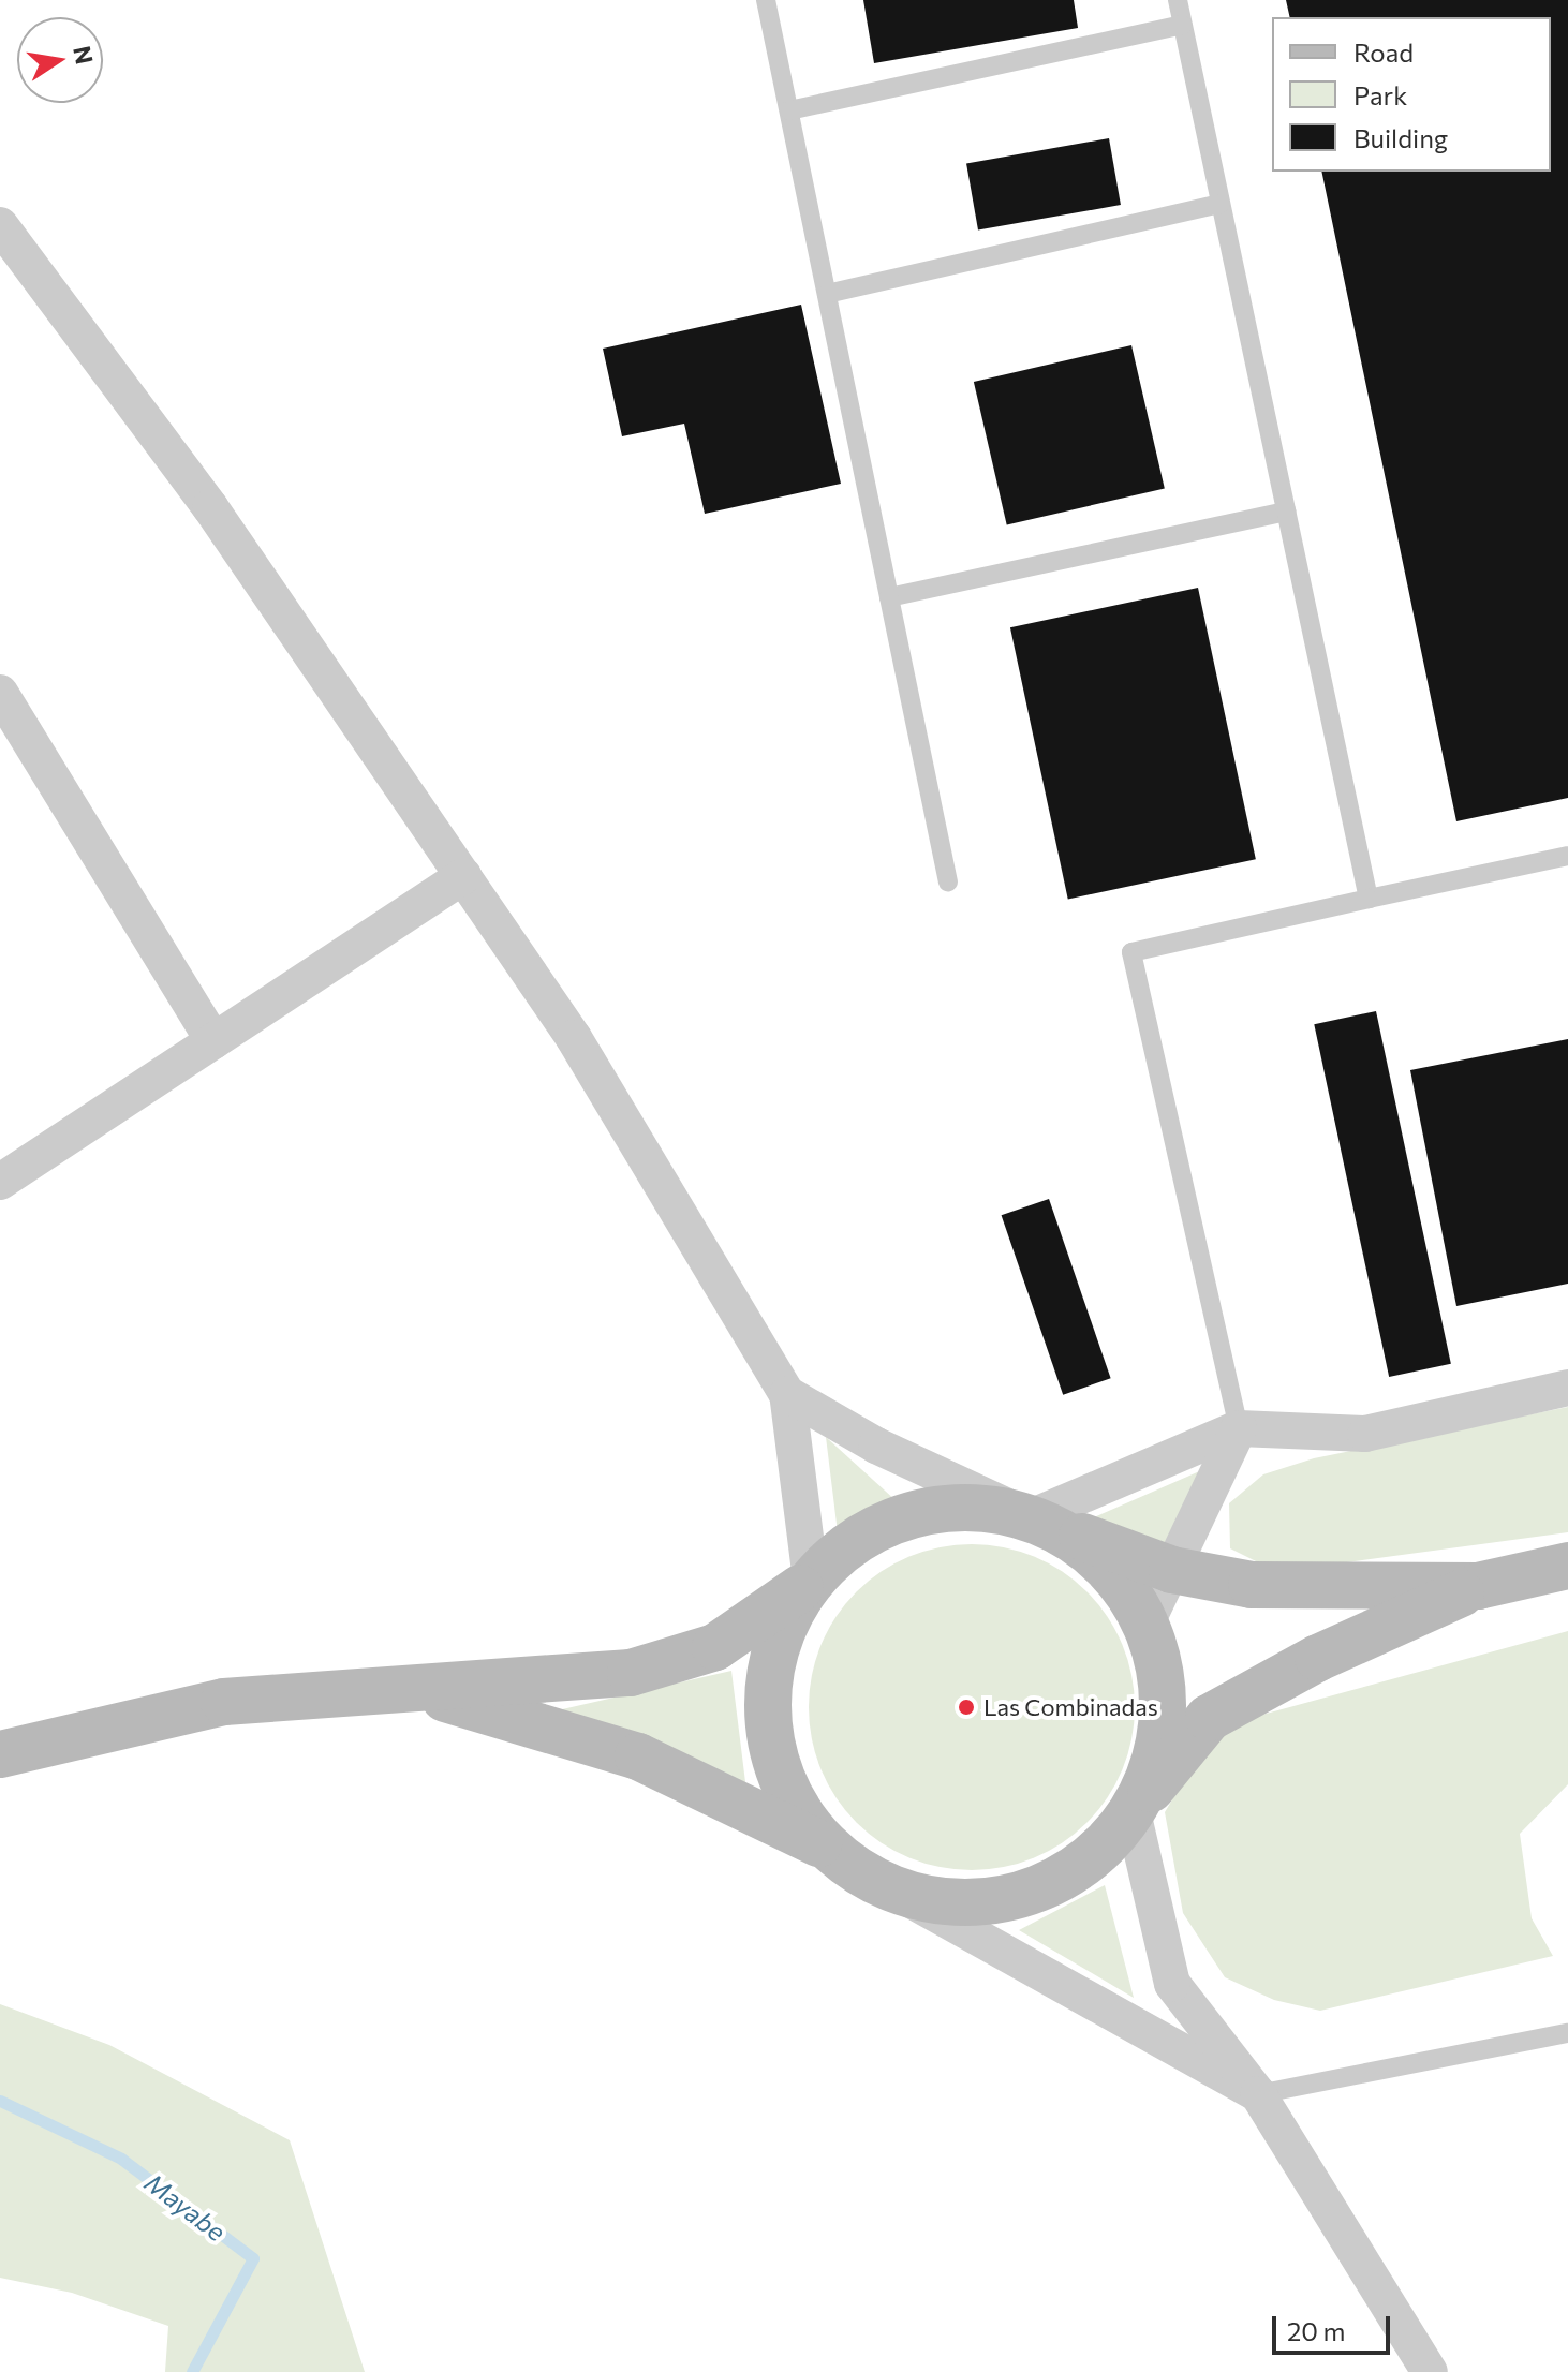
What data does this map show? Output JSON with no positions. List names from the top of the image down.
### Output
{
  "water": ["Mayabe"],
  "places": ["Las Combinadas"],
  "legend": ["Road", "Park", "Building"],
  "scale_bar": "20 m",
  "north": "right"
}
